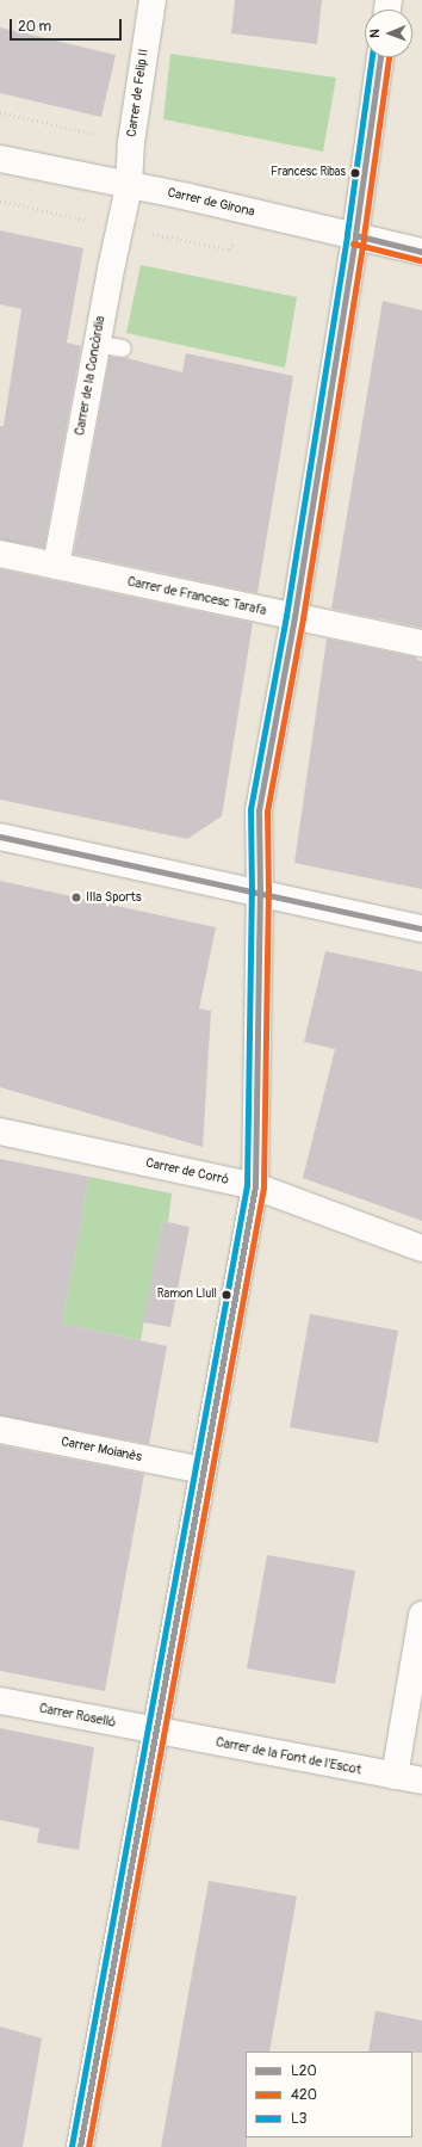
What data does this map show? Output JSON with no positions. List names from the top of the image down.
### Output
{
  "streets": {
    "street": [
      "Carrer de Felip II",
      "Carrer de Girona",
      "Carrer de la Concòrdia",
      "Carrer de Francesc Tarafa",
      "Carrer de Corró",
      "Carrer Moianès",
      "Carrer Roselló",
      "Carrer de la Font de l'Escot"
    ]
  },
  "crossings": [
    ["Carrer de Felip II", "Carrer de Girona"],
    ["Carrer de Felip II", "Carrer de la Concòrdia"],
    ["Carrer de Girona", "Carrer de la Concòrdia"],
    ["Carrer de la Concòrdia", "Carrer de Francesc Tarafa"],
    ["Carrer Roselló", "Carrer de la Font de l'Escot"]
  ],
  "places": ["Francesc Ribas", "Illa Sports", "Ramon Llull"],
  "lines": ["transit line L20", "transit line 420", "transit line L3"],
  "legend": ["L20", "420", "L3"],
  "scale_bar": "20 m",
  "north": "left"
}
